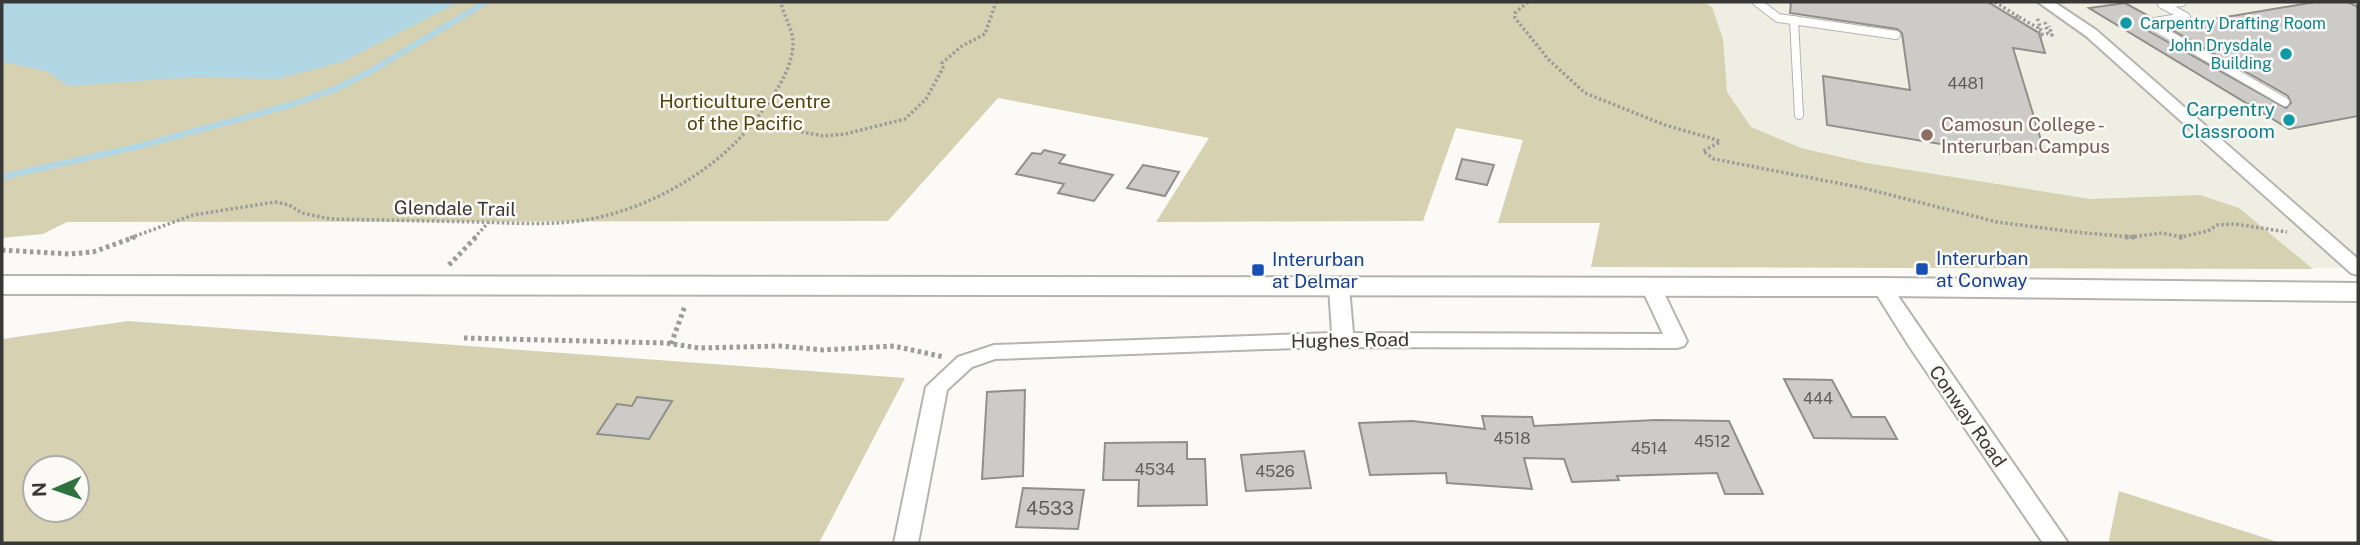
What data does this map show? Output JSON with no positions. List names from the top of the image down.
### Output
{
  "streets": {
    "street": ["Hughes Road", "Conway Road"],
    "path": ["Glendale Trail"]
  },
  "parks": ["Horticulture Centre of the Pacific"],
  "places": {
    "other": [
      "Carpentry Drafting Room",
      "John Drysdale Building",
      "Carpentry Classroom",
      "Camosun College - Interurban Campus"
    ],
    "transit": ["Interurban at Conway", "Interurban at Delmar"]
  },
  "house_numbers": [
    "4481",
    "444",
    "4518",
    "4512",
    "4514",
    "4534",
    "4526",
    "4533"
  ],
  "north": "left"
}
